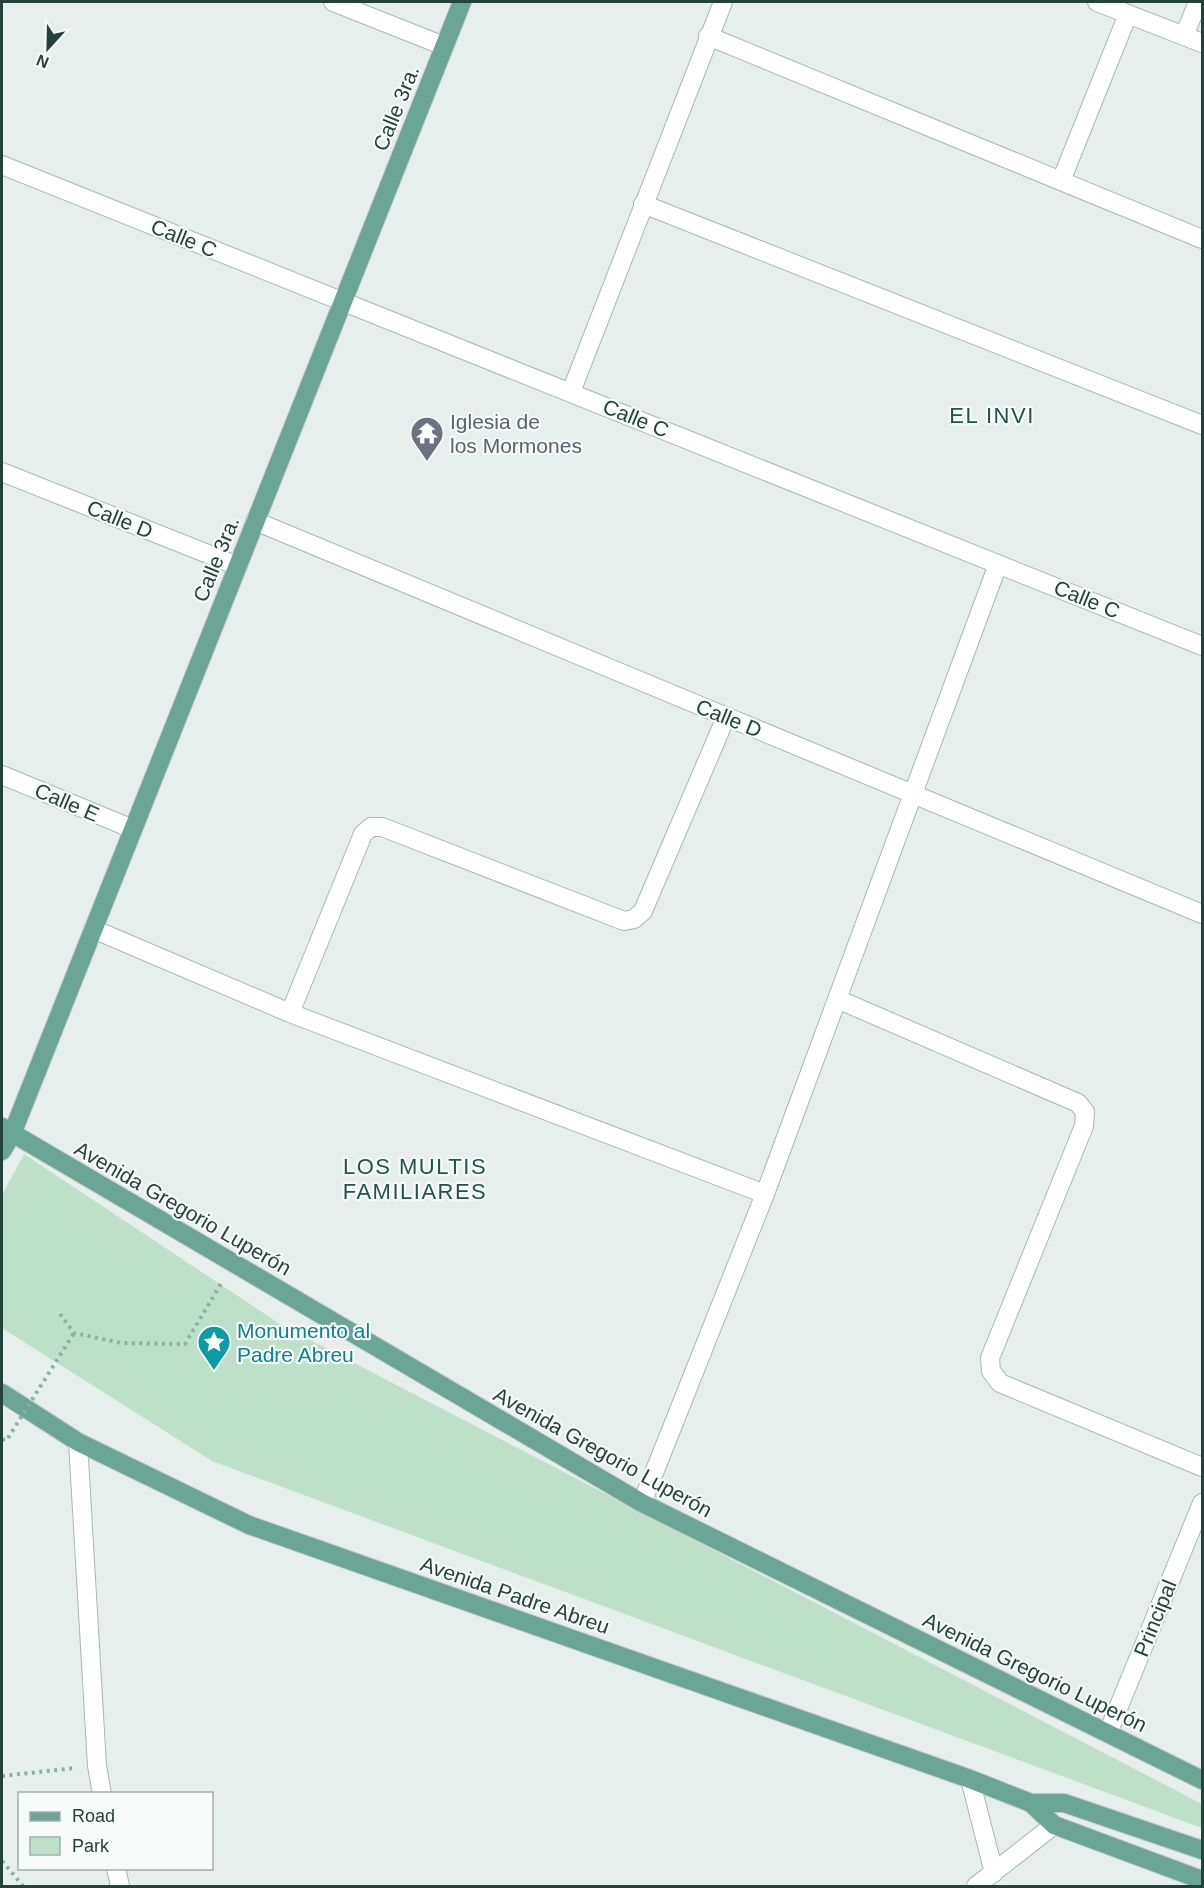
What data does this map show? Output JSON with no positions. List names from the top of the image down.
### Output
{
  "streets": {
    "main road": ["Calle 3ra.", "Avenida Gregorio Luperón", "Avenida Padre Abreu"],
    "street": [
      "Calle C",
      "Calle D",
      "Calle E",
      "Principal"
    ]
  },
  "crossings": [
    ["Calle 3ra.", "Calle C"],
    ["Calle 3ra.", "Calle D"],
    ["Calle 3ra.", "Calle E"],
    ["Calle 3ra.", "Avenida Gregorio Luperón"],
    ["Avenida Gregorio Luperón", "Principal"]
  ],
  "districts": ["EL INVI", "LOS MULTIS FAMILIARES"],
  "places": {
    "temple": ["Iglesia de los Mormones"],
    "place": ["Monumento al Padre Abreu"]
  },
  "legend": ["Road", "Park"],
  "north": "bottom"
}
